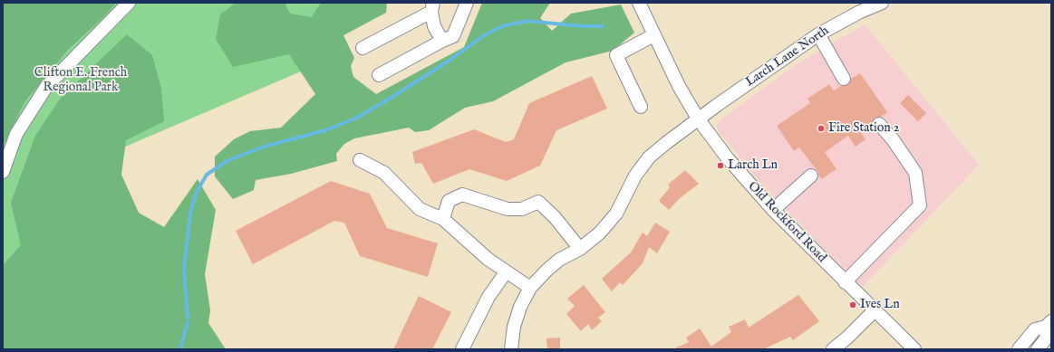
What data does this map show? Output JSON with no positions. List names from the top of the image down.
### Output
{
  "streets": {
    "street": ["Larch Lane North", "Old Rockford Road"]
  },
  "crossings": [
    ["Larch Lane North", "Old Rockford Road"]
  ],
  "parks": ["Clifton E. French Regional Park"],
  "places": ["Fire Station 2", "Larch Ln", "Ives Ln"]
}
